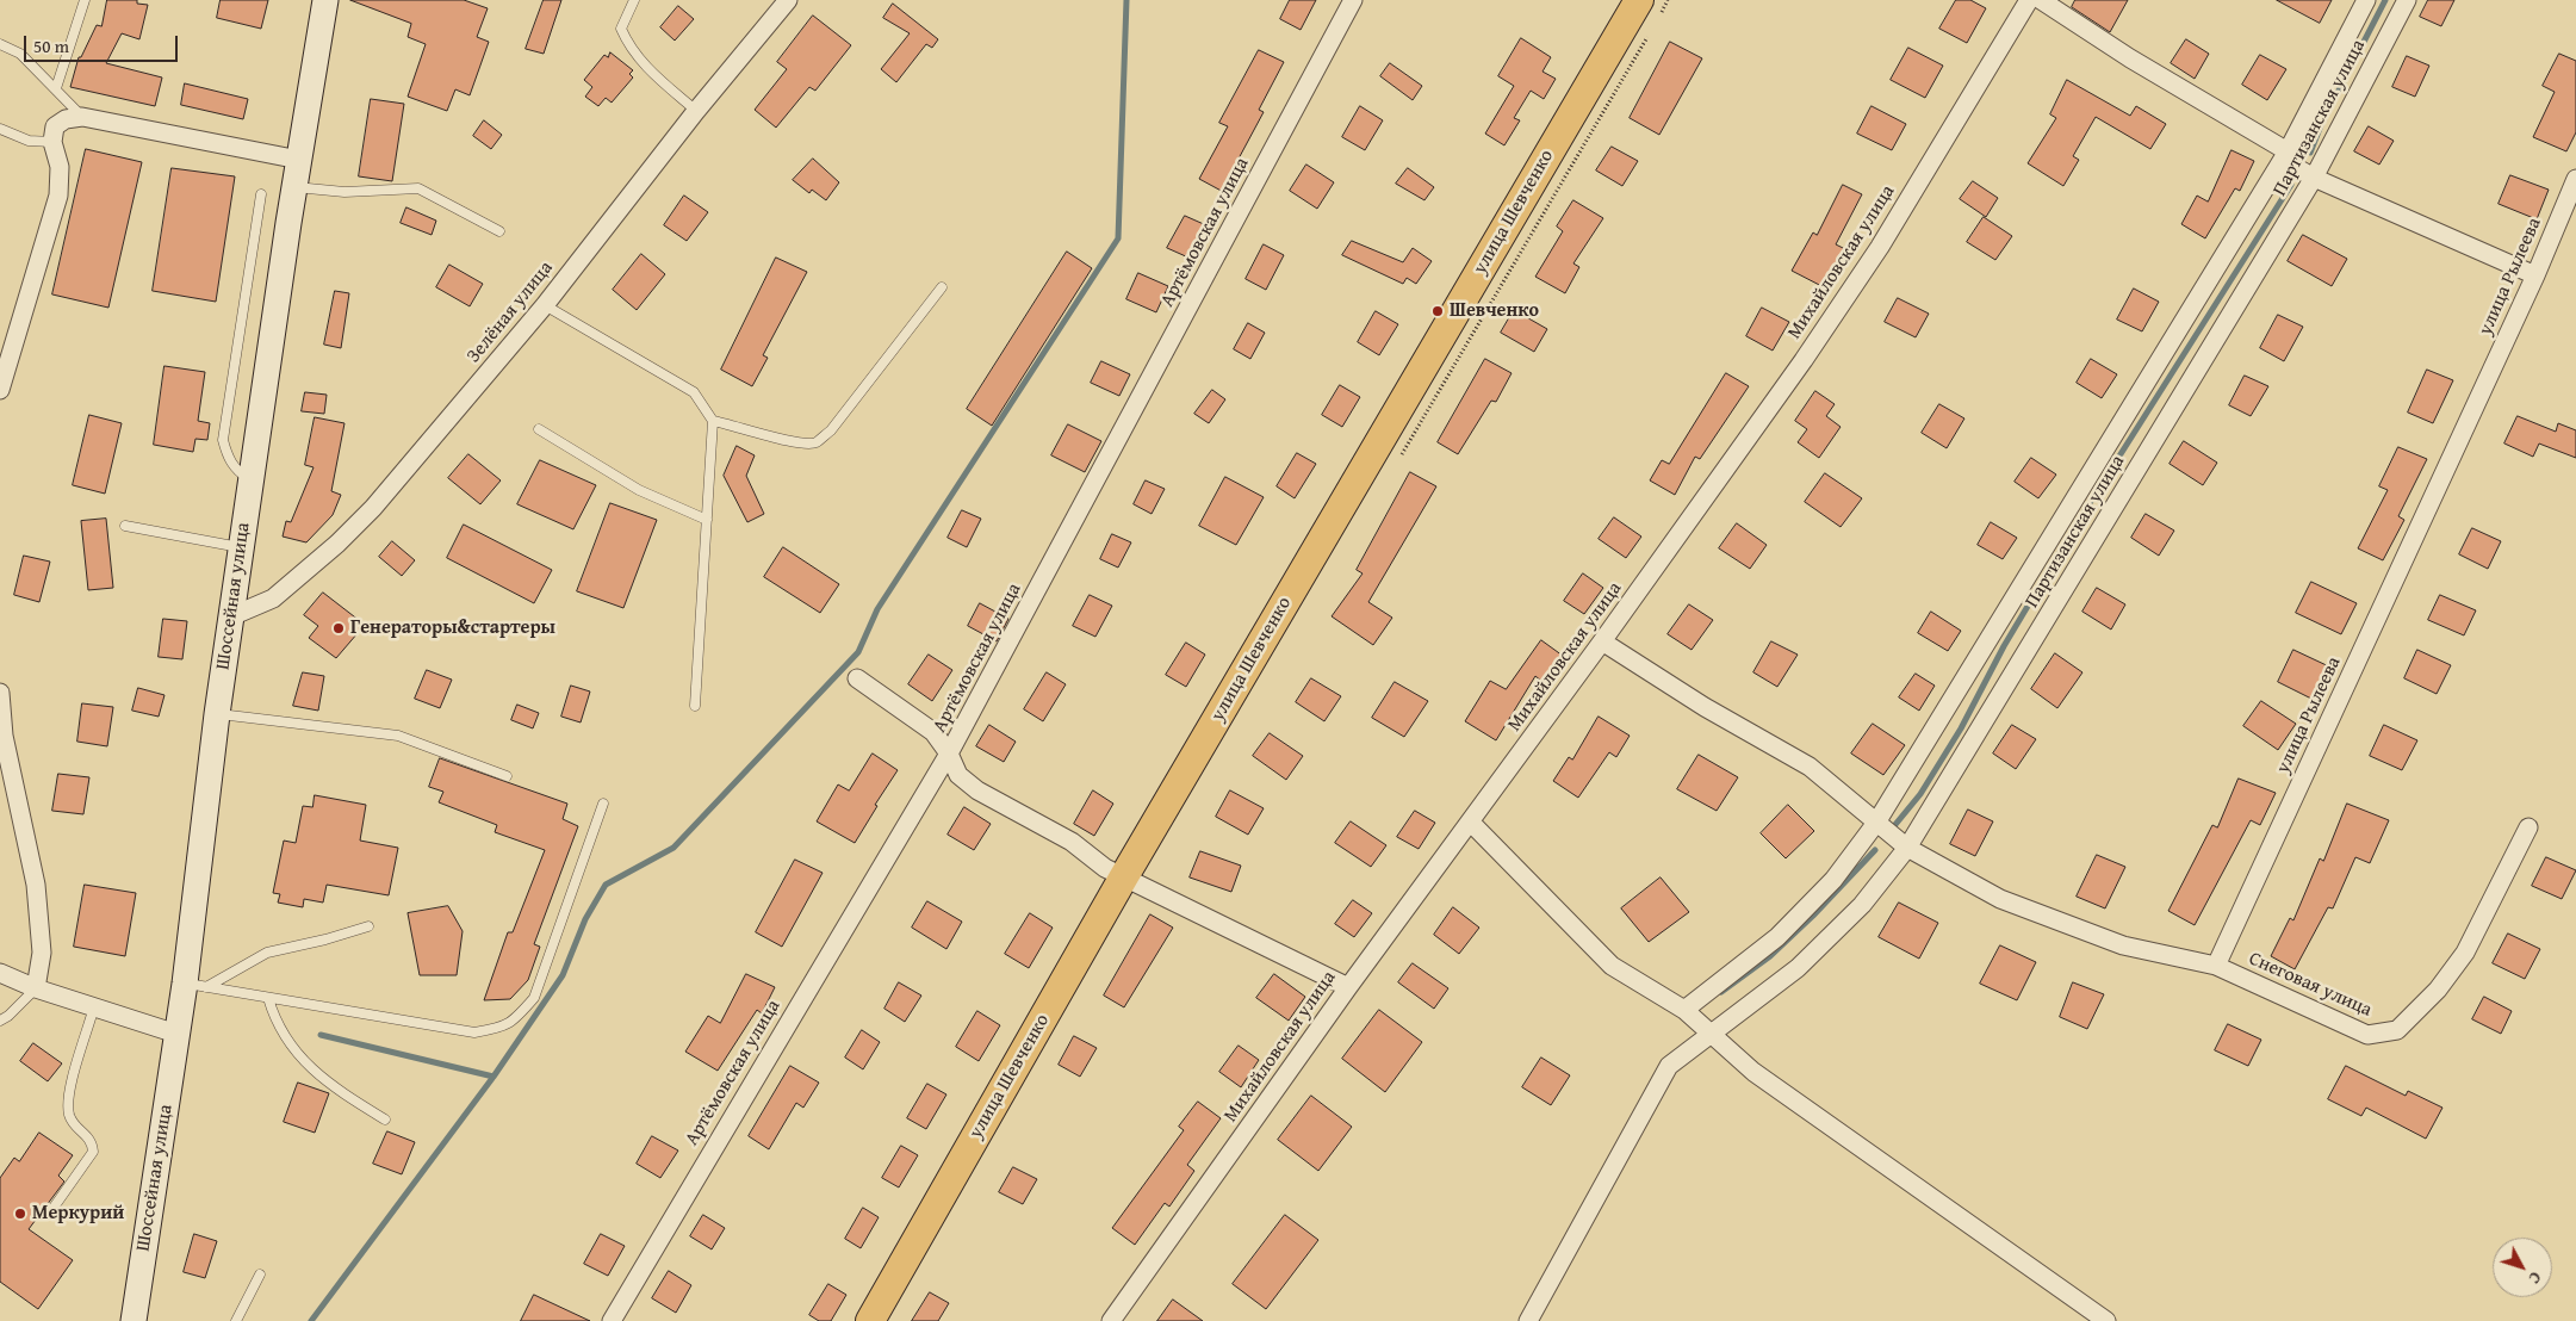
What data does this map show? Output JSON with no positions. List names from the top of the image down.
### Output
{
  "streets": {
    "main road": ["улица Шевченко", "Шоссейная улица"],
    "street": [
      "Партизанская улица",
      "Артёмовская улица",
      "Михайловская улица",
      "улица Рылеева",
      "Зелёная улица",
      "Снеговая улица"
    ]
  },
  "crossings": [
    ["улица Рылеева", "Снеговая улица"],
    ["Зелёная улица", "Шоссейная улица"]
  ],
  "places": ["Шевченко", "Генераторы&стартеры", "Меркурий"],
  "scale_bar": "50 m",
  "north": "bottom right"
}
